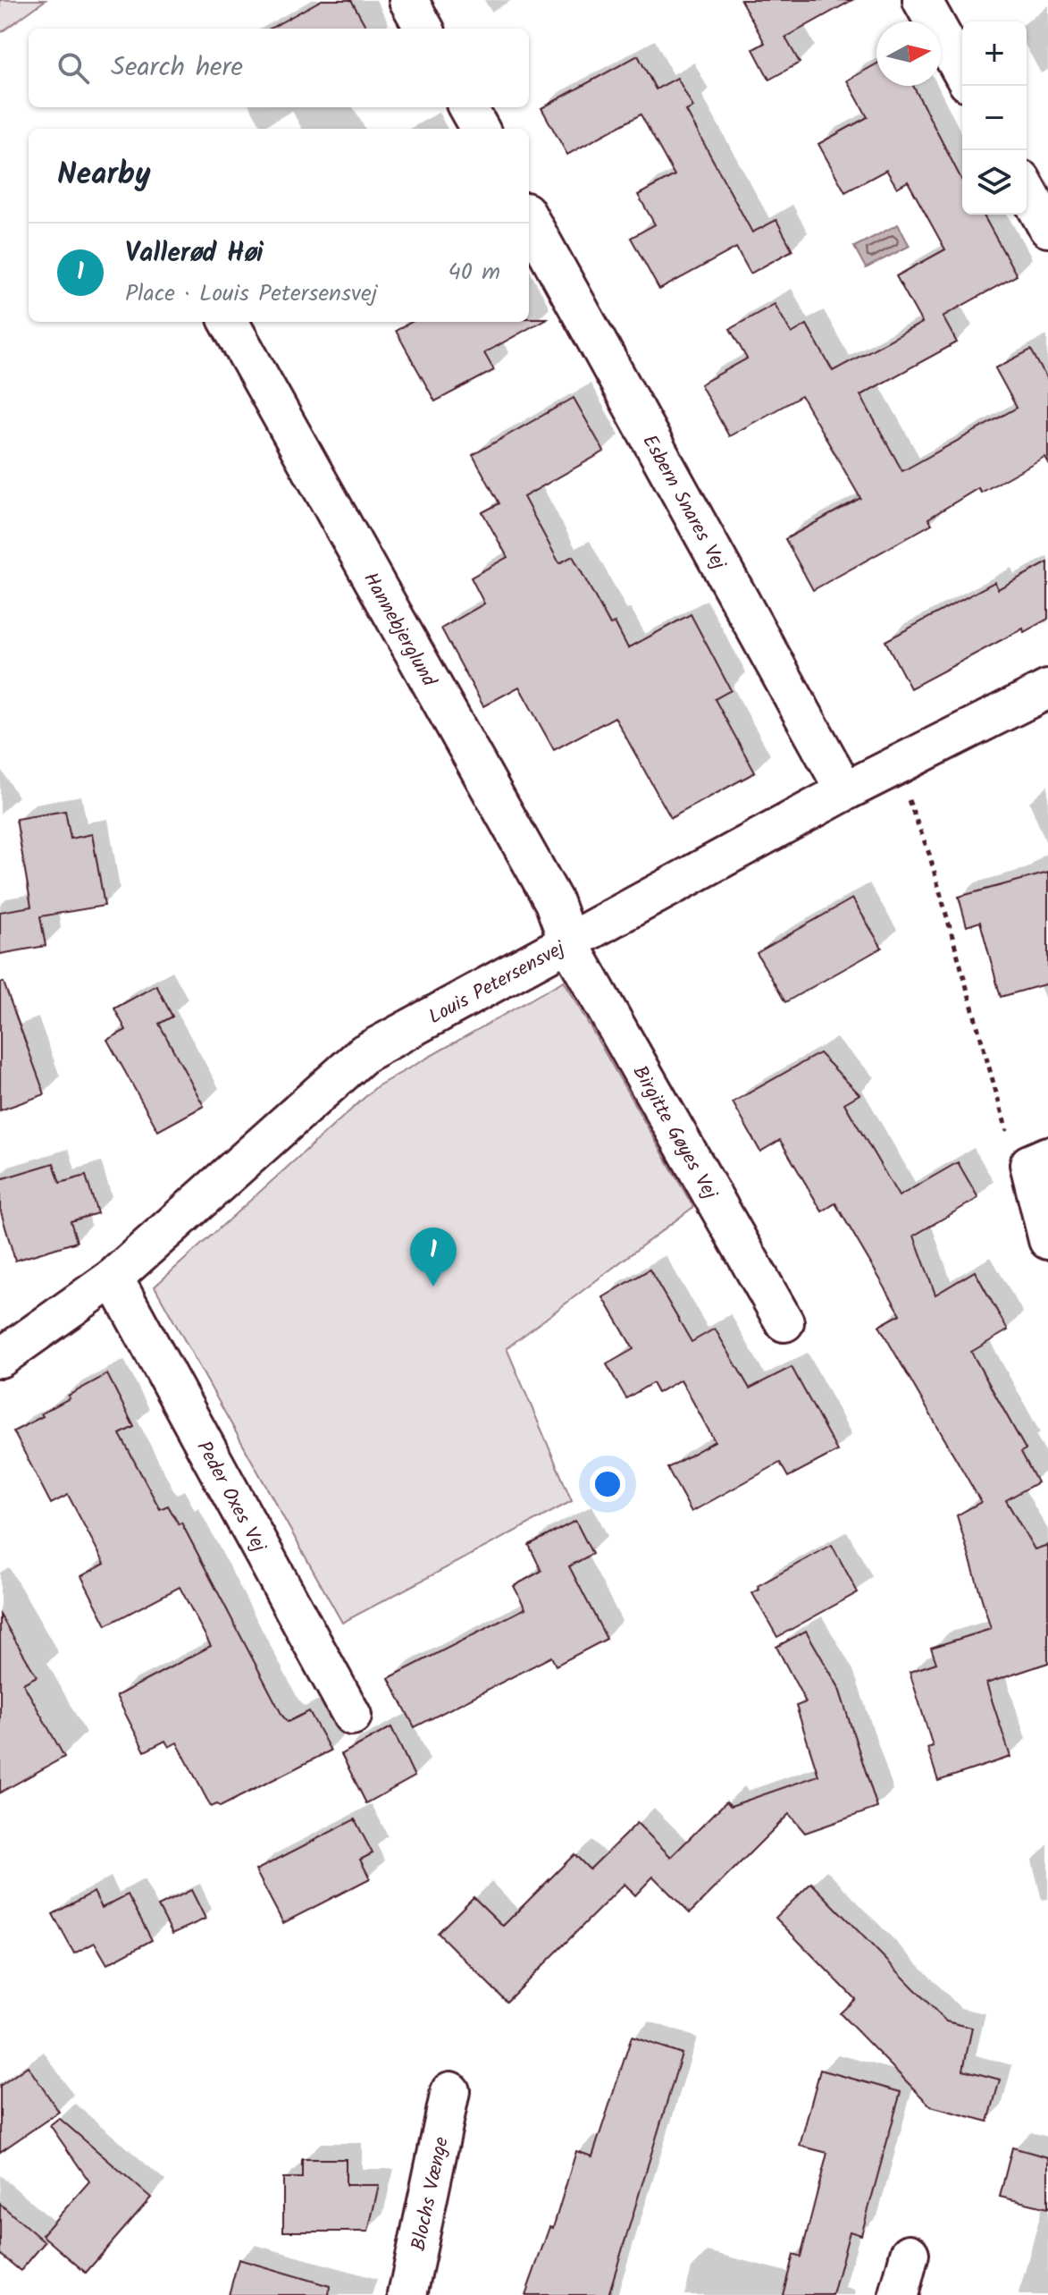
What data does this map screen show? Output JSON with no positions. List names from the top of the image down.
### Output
{
  "streets": {
    "street": [
      "Esbern Snares Vej",
      "Hannebjerglund",
      "Louis Petersensvej",
      "Birgitte Gøyes Vej",
      "Peder Oxes Vej",
      "Blochs Vænge"
    ]
  },
  "crossings": [
    ["Esbern Snares Vej", "Louis Petersensvej"],
    ["Hannebjerglund", "Louis Petersensvej"],
    ["Hannebjerglund", "Birgitte Gøyes Vej"],
    ["Louis Petersensvej", "Birgitte Gøyes Vej"],
    ["Louis Petersensvej", "Peder Oxes Vej"]
  ],
  "north": "right",
  "page": {
    "map_buttons": ["+", "−"],
    "search": "Search here",
    "heading": "Nearby",
    "list": [
      {
        "mark": "1",
        "name": "Vallerød Høi",
        "note": "Place · Louis Petersensvej",
        "value": "40 m"
      }
    ],
    "pins": "1"
  }
}
